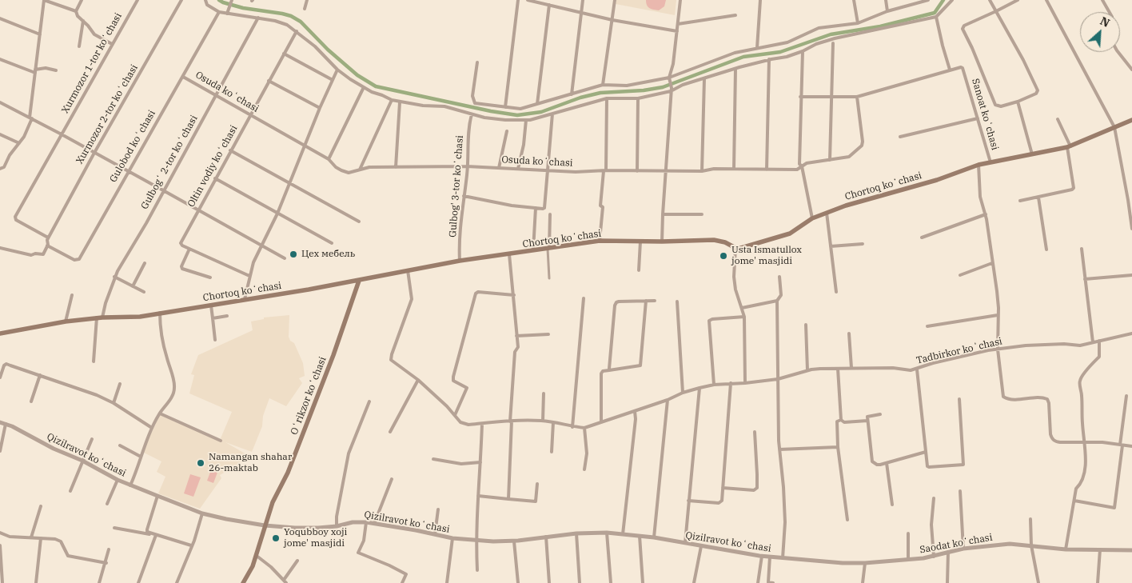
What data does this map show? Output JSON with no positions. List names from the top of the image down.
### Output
{
  "streets": {
    "main road": ["Chortoq koʻchasi", "Oʻrikzor koʻchasi"],
    "street": [
      "Xurmozor 1-tor koʻchasi",
      "Osuda koʻchasi",
      "Xurmozor 2-tor koʻchasi",
      "Sanoat koʻchasi",
      "Gulobod koʻchasi",
      "Gulbogʻ 2-tor koʻchasi",
      "Oltin vodiy koʻchasi",
      "Gulbog' 3-tor koʻchasi",
      "Tadbirkor koʻchasi",
      "Qizilravot koʻchasi",
      "Saodat koʻchasi"
    ]
  },
  "crossings": [
    ["Xurmozor 1-tor koʻchasi", "Xurmozor 2-tor koʻchasi"],
    ["Osuda koʻchasi", "Gulobod koʻchasi"],
    ["Osuda koʻchasi", "Gulbogʻ 2-tor koʻchasi"],
    ["Osuda koʻchasi", "Oltin vodiy koʻchasi"],
    ["Osuda koʻchasi", "Gulbog' 3-tor koʻchasi"],
    ["Sanoat koʻchasi", "Chortoq koʻchasi"],
    ["Gulbogʻ 2-tor koʻchasi", "Chortoq koʻchasi"],
    ["Gulbog' 3-tor koʻchasi", "Chortoq koʻchasi"],
    ["Chortoq koʻchasi", "Oʻrikzor koʻchasi"],
    ["Oʻrikzor koʻchasi", "Qizilravot koʻchasi"],
    ["Qizilravot koʻchasi", "Saodat koʻchasi"]
  ],
  "places": [
    "Цех мебель",
    "Usta Ismatullox jome' masjidi",
    "Namangan shahar 26-maktab",
    "Yoqubboy xoji jome' masjidi"
  ],
  "north": "top right"
}
